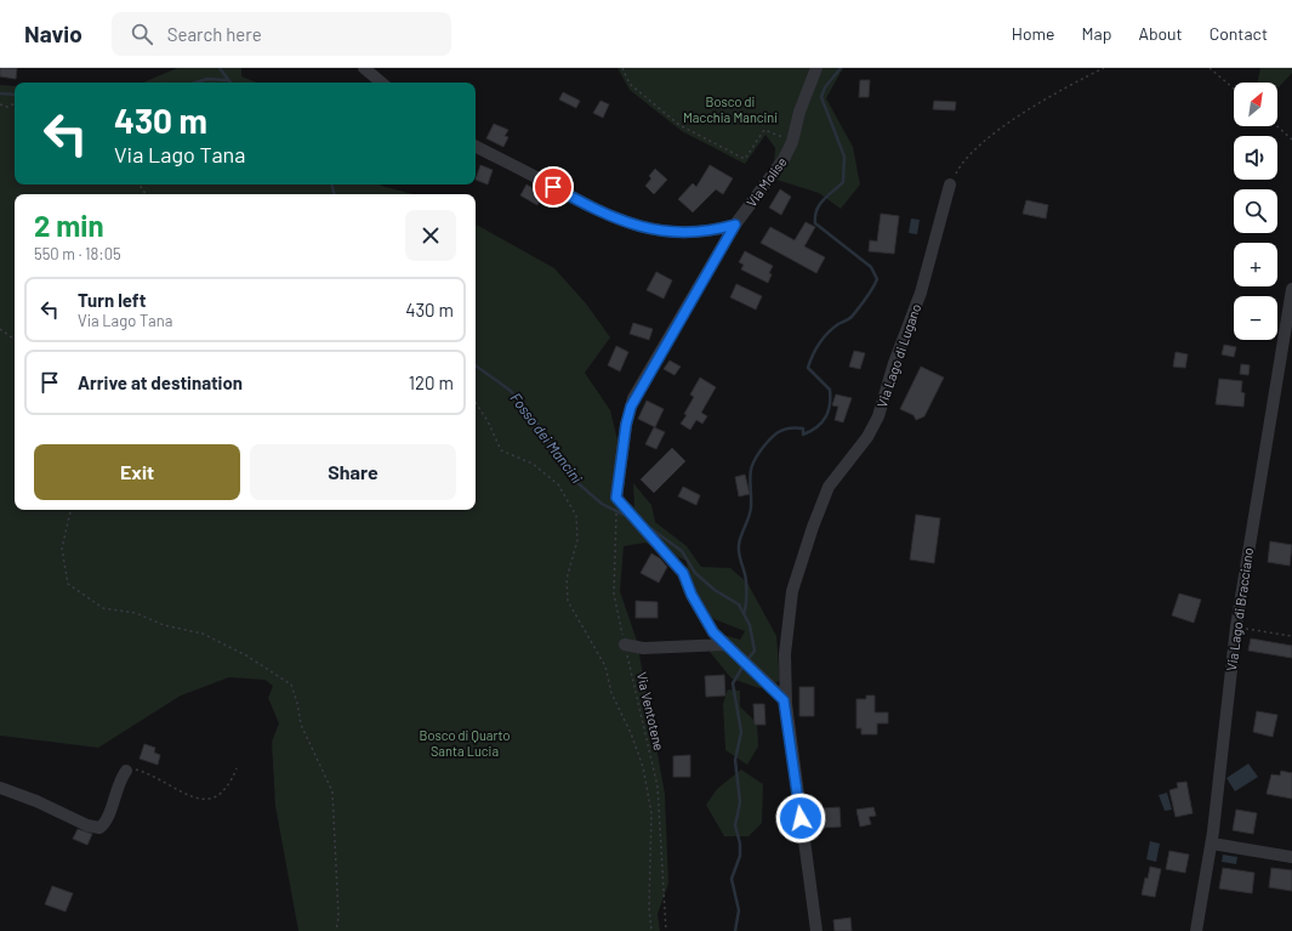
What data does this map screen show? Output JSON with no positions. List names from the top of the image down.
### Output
{
  "streets": {
    "street": ["Via Molise", "Via Lago di Lugano", "Via Lago di Bracciano"],
    "path": ["Via Ventotene"]
  },
  "crossings": [
    ["Via Molise", "Via Ventotene"]
  ],
  "water": ["Fosso dei Mancini"],
  "parks": ["Bosco di Macchia Mancini", "Bosco di Quarto Santa Lucia"],
  "north": "top right",
  "page": {
    "header": "Navio",
    "search": "Search here",
    "nav": [
      "Home",
      "Map",
      "About",
      "Contact"
    ],
    "map_buttons": ["+", "−"],
    "turn": ["430 m", "Via Lago Tana"],
    "heading": ["2 min", "550 m · 18:05"],
    "list": [
      {
        "name": "Turn left",
        "note": "Via Lago Tana",
        "value": "430 m"
      },
      {
        "name": "Arrive at destination",
        "value": "120 m"
      }
    ],
    "buttons": ["Exit", "Share"]
  }
}
